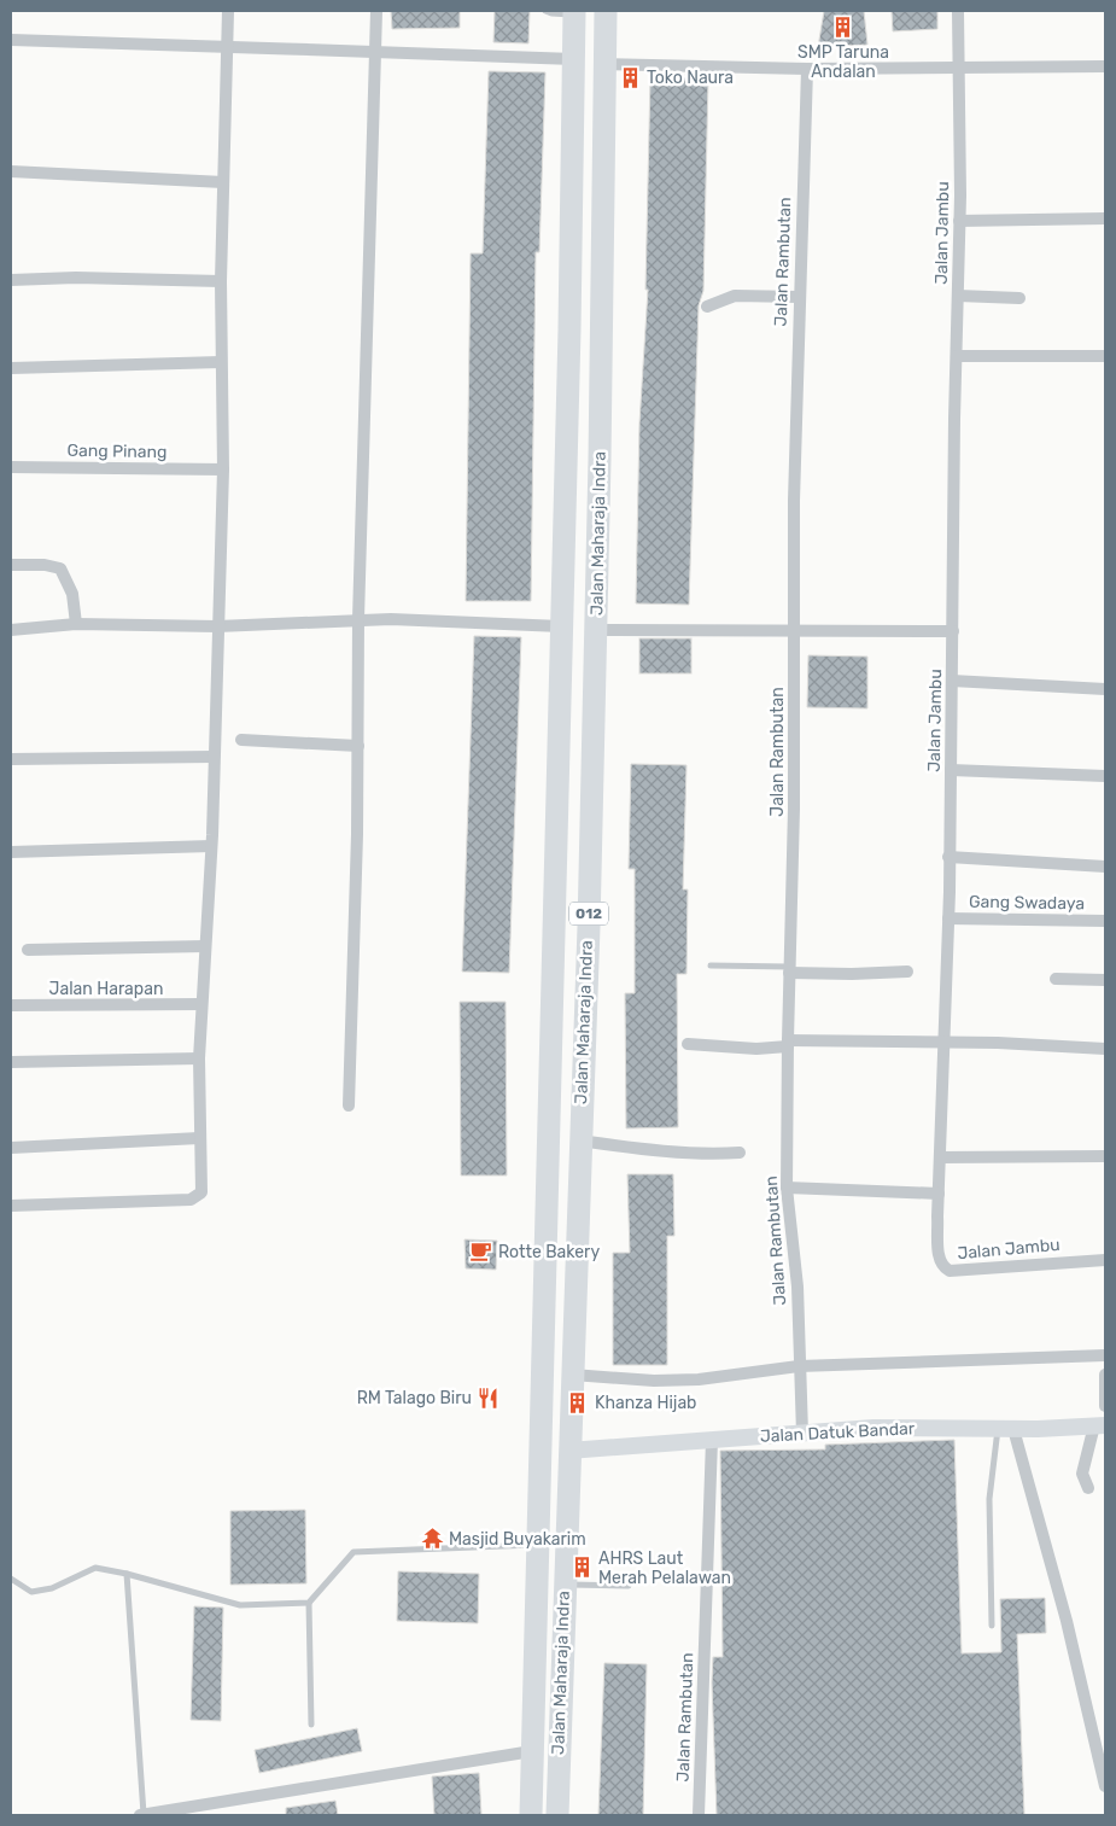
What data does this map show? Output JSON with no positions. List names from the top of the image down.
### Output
{
  "streets": {
    "highway": ["Jalan Maharaja Indra", "012"],
    "street": [
      "Jalan Jambu",
      "Jalan Rambutan",
      "Gang Pinang",
      "Gang Swadaya",
      "Jalan Harapan",
      "Jalan Datuk Bandar"
    ]
  },
  "crossings": [
    ["Jalan Jambu", "Gang Swadaya"],
    ["Jalan Rambutan", "Jalan Datuk Bandar"],
    ["Jalan Maharaja Indra", "Jalan Datuk Bandar"]
  ],
  "places": {
    "building": [
      "SMP Taruna Andalan",
      "Toko Naura",
      "Khanza Hijab",
      "AHRS Laut Merah Pelalawan"
    ],
    "cafe": ["Rotte Bakery"],
    "restaurant": ["RM Talago Biru"],
    "temple": ["Masjid Buyakarim"]
  }
}
